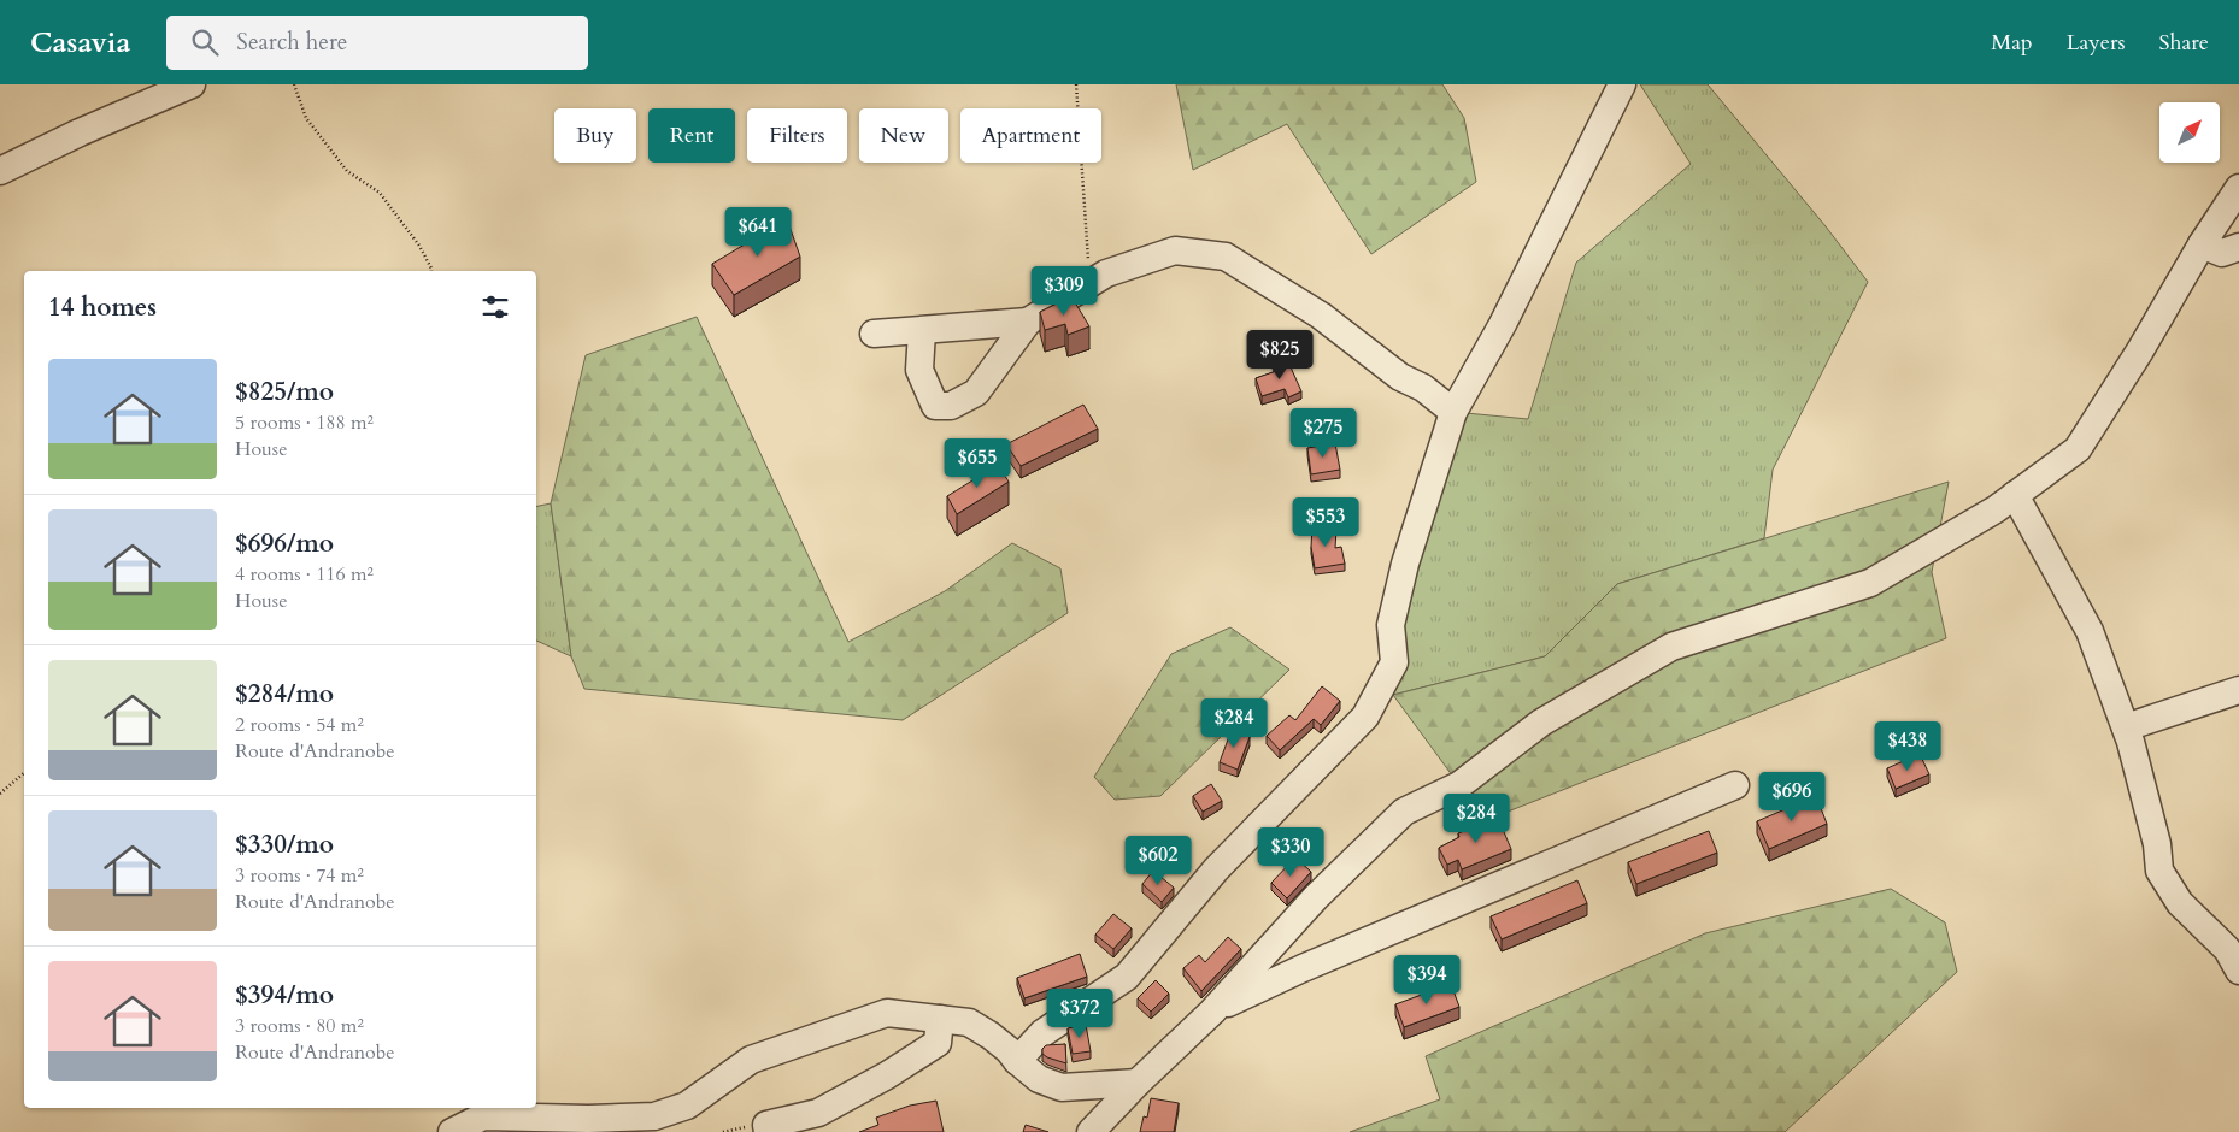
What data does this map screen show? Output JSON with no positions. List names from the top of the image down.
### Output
{
  "north": "top right",
  "page": {
    "header": "Casavia",
    "search": "Search here",
    "nav": ["Map", "Layers", "Share"],
    "chip": [
      "Buy",
      "Rent",
      "Filters",
      "New",
      "Apartment"
    ],
    "price": [
      "$641",
      "$309",
      "$825",
      "$275",
      "$655",
      "$553",
      "$284",
      "$438",
      "$696",
      "$284",
      "$330",
      "$602",
      "$394",
      "$372"
    ],
    "heading": "14 homes",
    "list": [
      {
        "name": "$825/mo",
        "note": "5 rooms · 188 m² · House"
      },
      {
        "name": "$696/mo",
        "note": "4 rooms · 116 m² · House"
      },
      {
        "name": "$284/mo",
        "note": "2 rooms · 54 m² · Route d'Andranobe"
      },
      {
        "name": "$330/mo",
        "note": "3 rooms · 74 m² · Route d'Andranobe"
      },
      {
        "name": "$394/mo",
        "note": "3 rooms · 80 m² · Route d'Andranobe"
      }
    ]
  }
}
